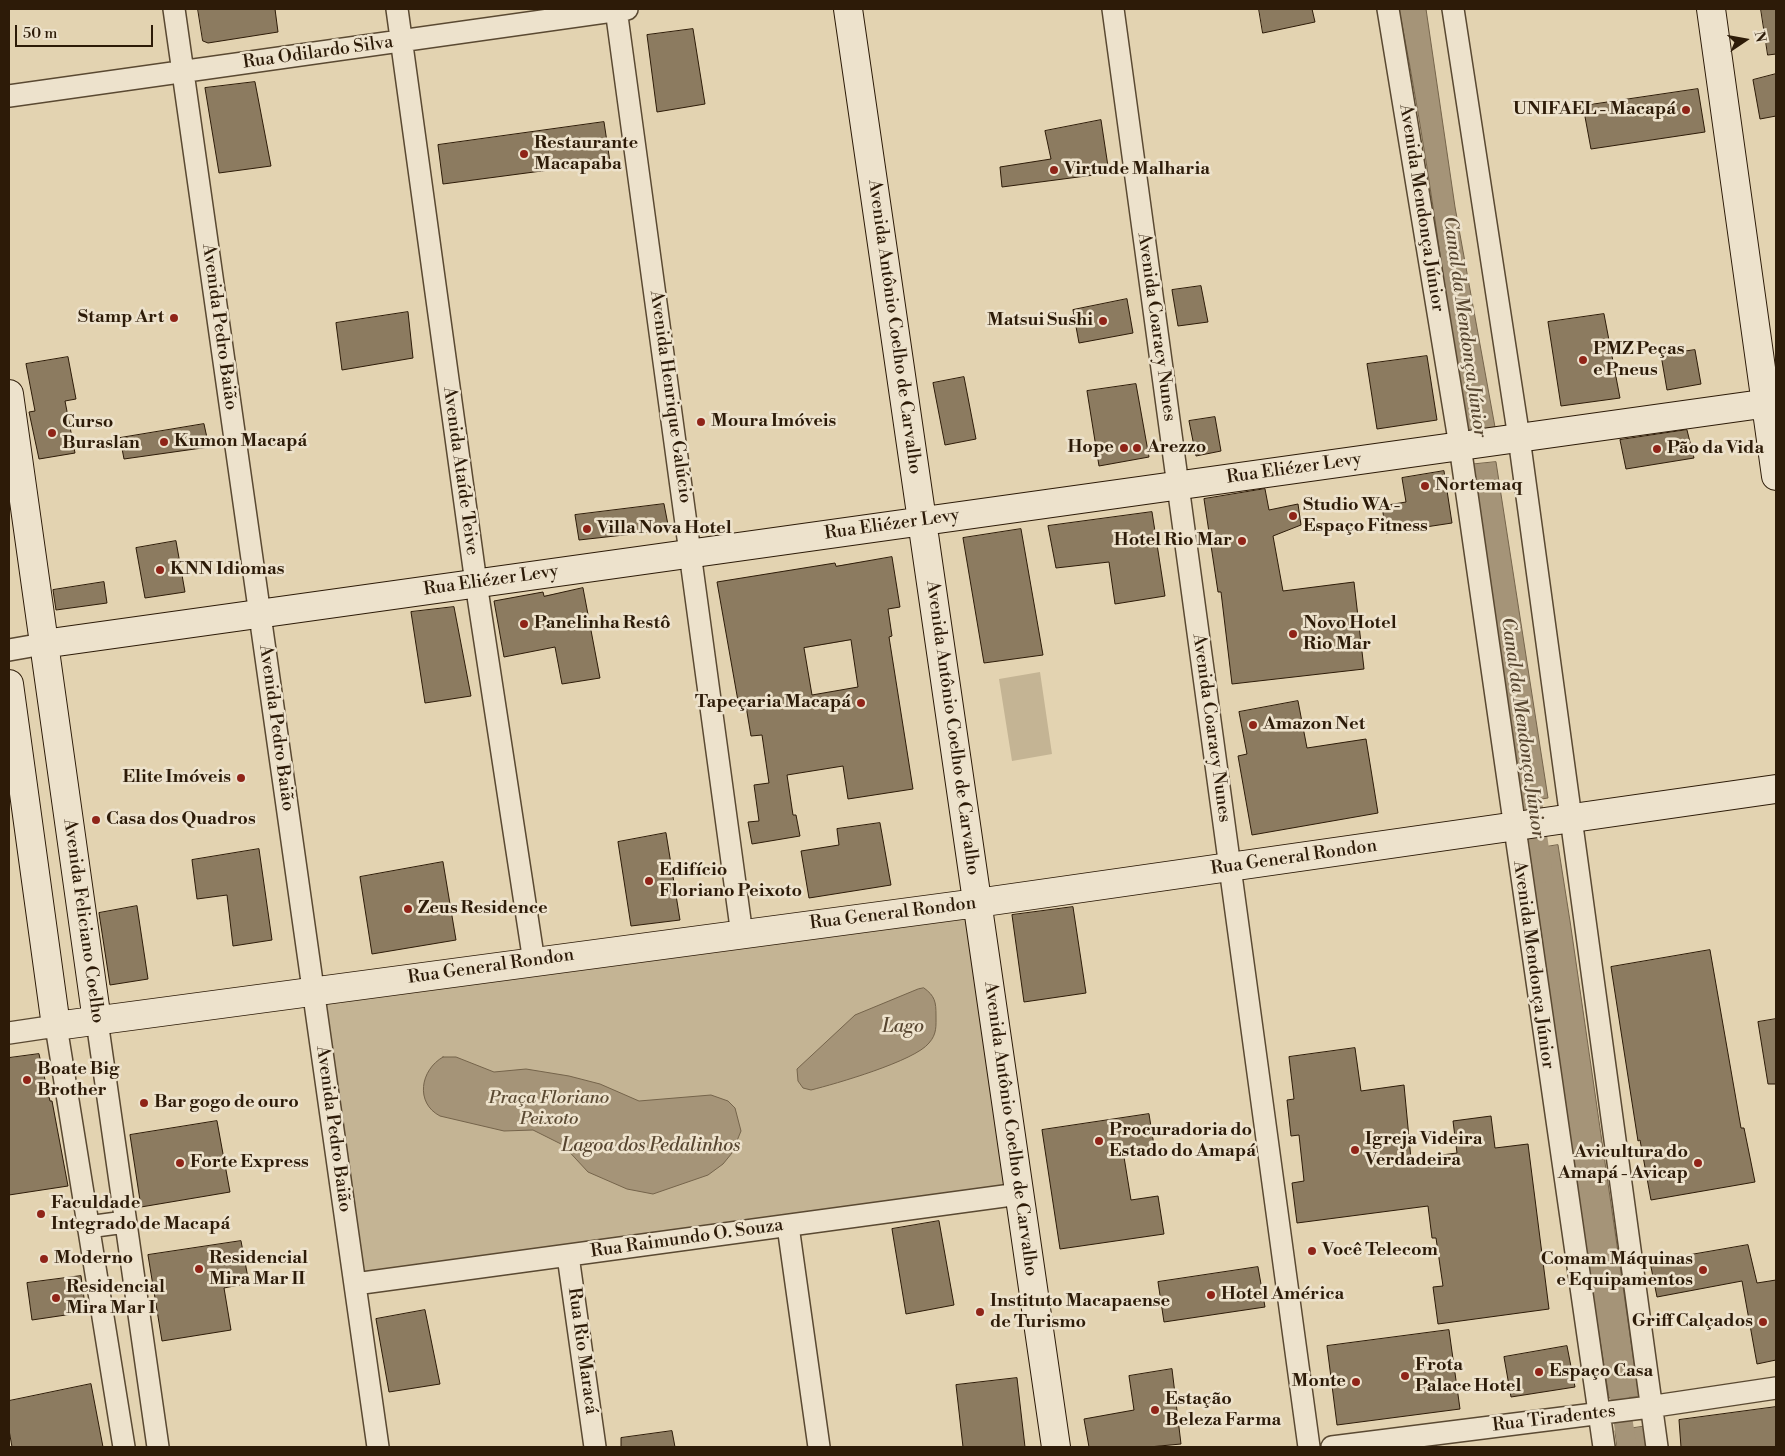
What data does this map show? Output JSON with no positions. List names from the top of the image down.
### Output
{
  "streets": {
    "street": [
      "Rua Odilardo Silva",
      "Avenida Mendonça Júnior",
      "Avenida Pedro Baião",
      "Avenida Antônio Coelho de Carvalho",
      "Avenida Coaracy Nunes",
      "Avenida Henrique Galúcio",
      "Rua Eliézer Levy",
      "Avenida Ataíde Teive",
      "Rua General Rondon",
      "Avenida Feliciano Coelho",
      "Rua Raimundo O. Souza",
      "Rua Rio Maracá",
      "Rua Tiradentes"
    ]
  },
  "crossings": [
    ["Rua Odilardo Silva", "Avenida Pedro Baião"],
    ["Rua Odilardo Silva", "Avenida Henrique Galúcio"],
    ["Rua Odilardo Silva", "Avenida Ataíde Teive"],
    ["Avenida Mendonça Júnior", "Rua Eliézer Levy"],
    ["Avenida Mendonça Júnior", "Rua General Rondon"],
    ["Avenida Mendonça Júnior", "Rua Tiradentes"],
    ["Avenida Pedro Baião", "Rua Eliézer Levy"],
    ["Avenida Pedro Baião", "Rua General Rondon"],
    ["Avenida Pedro Baião", "Rua Raimundo O. Souza"],
    ["Avenida Antônio Coelho de Carvalho", "Rua Eliézer Levy"],
    ["Avenida Antônio Coelho de Carvalho", "Rua General Rondon"],
    ["Avenida Antônio Coelho de Carvalho", "Rua Raimundo O. Souza"],
    ["Avenida Coaracy Nunes", "Rua Eliézer Levy"],
    ["Avenida Coaracy Nunes", "Rua General Rondon"],
    ["Avenida Henrique Galúcio", "Rua Eliézer Levy"],
    ["Avenida Henrique Galúcio", "Rua General Rondon"],
    ["Rua Eliézer Levy", "Avenida Ataíde Teive"],
    ["Rua Eliézer Levy", "Avenida Feliciano Coelho"],
    ["Avenida Ataíde Teive", "Rua General Rondon"],
    ["Rua General Rondon", "Avenida Feliciano Coelho"],
    ["Rua Raimundo O. Souza", "Rua Rio Maracá"]
  ],
  "water": ["Canal da Mendonça Júnior", "Lago", "Lagoa dos Pedalinhos"],
  "parks": ["Praça Floriano Peixoto"],
  "places": [
    "UNIFAEL - Macapá",
    "Restaurante Macapaba",
    "Virtude Malharia",
    "Stamp Art",
    "Matsui Sushi",
    "PMZ Peças e Pneus",
    "Moura Imóveis",
    "Curso Buraslan",
    "Kumon Macapá",
    "Hope",
    "Arezzo",
    "Pão da Vida",
    "Nortemaq",
    "Studio WA - Espaço Fitness",
    "Villa Nova Hotel",
    "Hotel Rio Mar",
    "KNN Idiomas",
    "Panelinha Restô",
    "Novo Hotel Rio Mar",
    "Tapeçaria Macapá",
    "Amazon Net",
    "Elite Imóveis",
    "Casa dos Quadros",
    "Edifício Floriano Peixoto",
    "Zeus Residence",
    "Boate Big Brother",
    "Bar gogo de ouro",
    "Procuradoria do Estado do Amapá",
    "Igreja Videira Verdadeira",
    "Forte Express",
    "Avicultura do Amapá - Avicap",
    "Faculdade Integrado de Macapá",
    "Você Telecom",
    "Moderno",
    "Residencial Mira Mar II",
    "Comam Máquinas e Equipamentos",
    "Hotel América",
    "Residencial Mira Mar I",
    "Instituto Macapaense de Turismo",
    "Griff Calçados",
    "Espaço Casa",
    "Frota Palace Hotel",
    "Monte",
    "Estação Beleza Farma"
  ],
  "scale_bar": "50 m",
  "north": "right"
}
